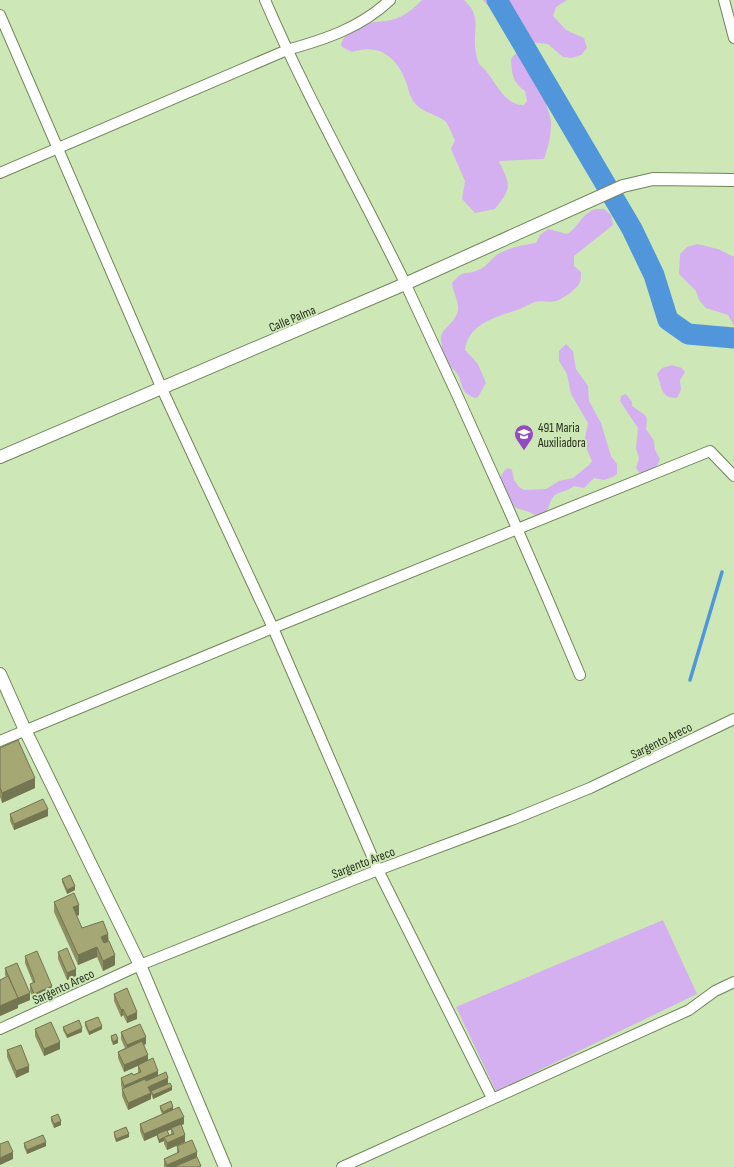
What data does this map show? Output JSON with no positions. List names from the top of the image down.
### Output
{
  "streets": {
    "street": ["Calle Palma", "Sargento Areco"]
  },
  "places": {
    "school or university": ["491 Maria Auxiliadora"]
  }
}
